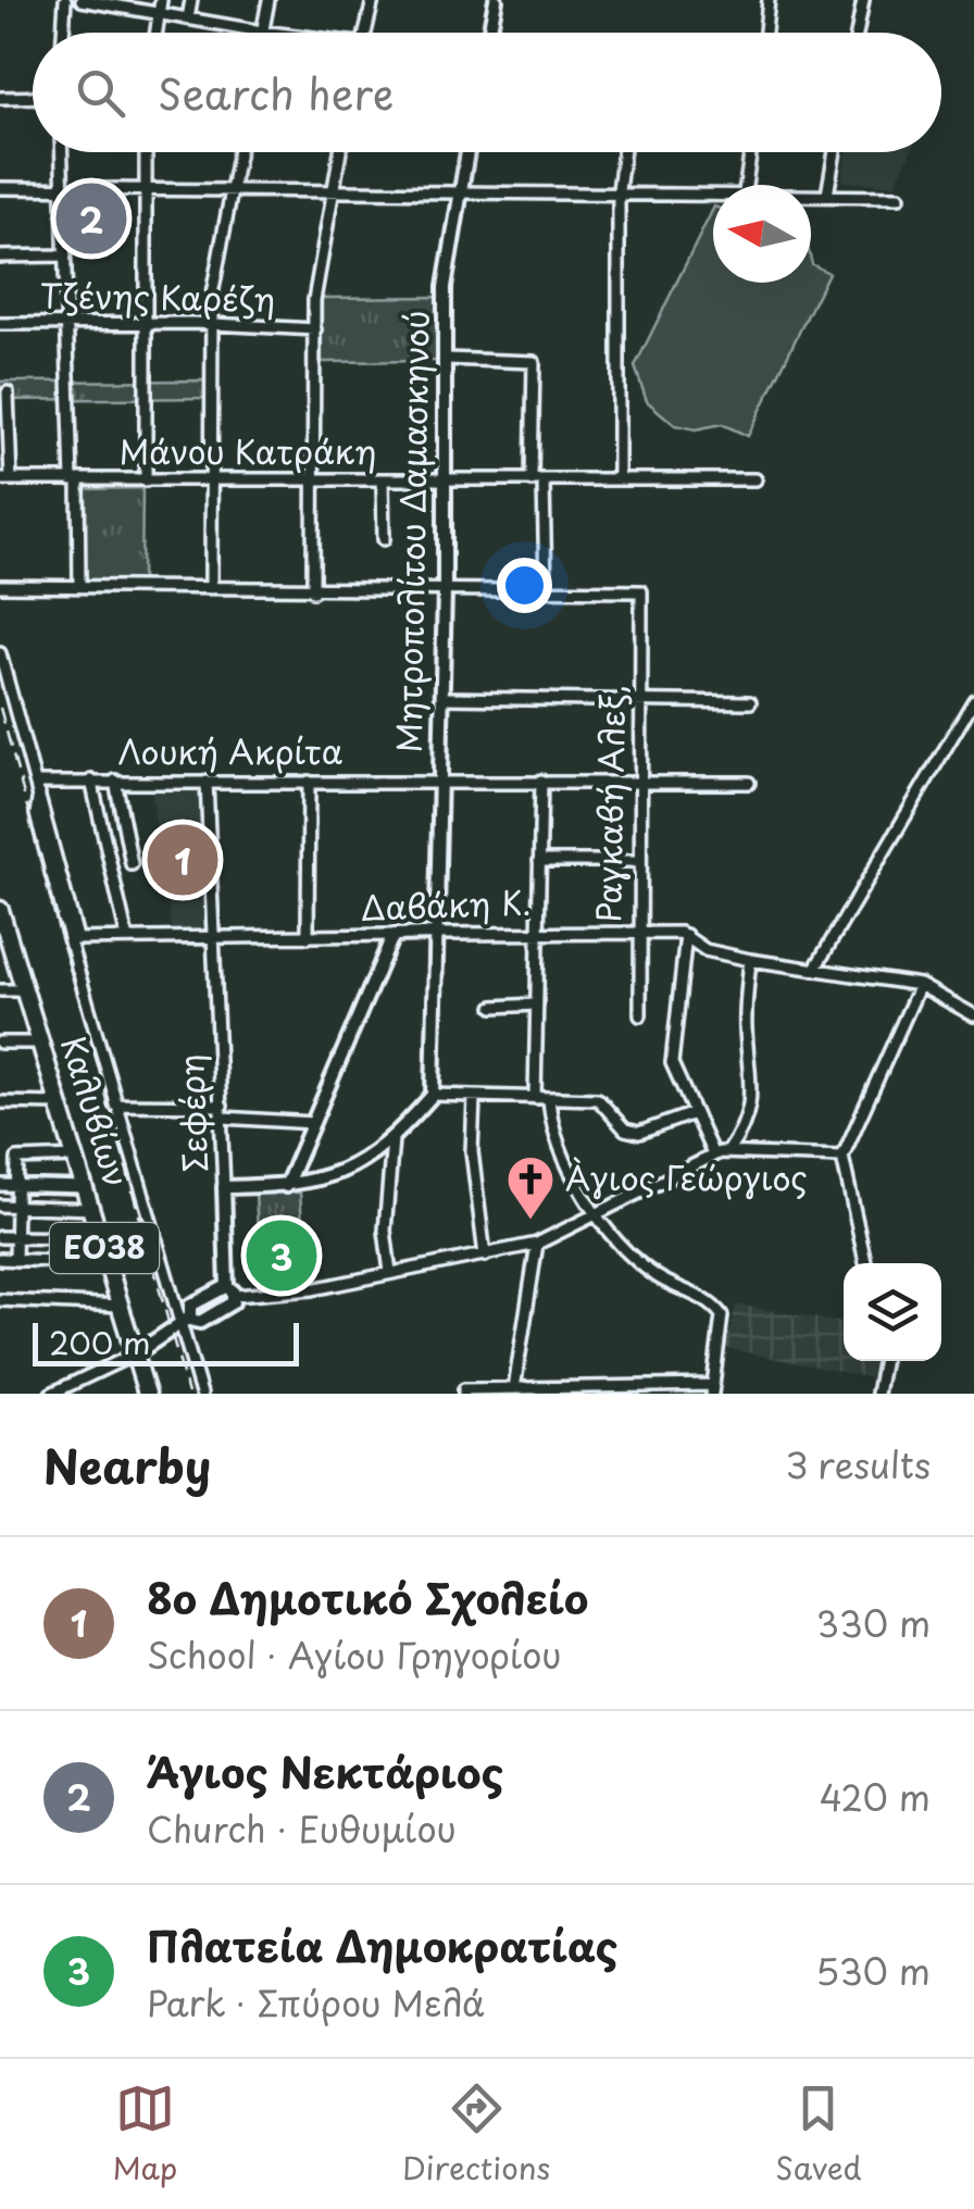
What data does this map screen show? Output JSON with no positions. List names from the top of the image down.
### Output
{
  "streets": {
    "main road": ["Καλυβίων", "ΕΟ38"],
    "street": [
      "Τζένης Καρέζη",
      "Μάνου Κατράκη",
      "Μητροπολίτου Δαμασκηνού",
      "Λουκή Ακρίτα",
      "Ραγκαβή Αλεξ,",
      "Δαβάκη Κ.",
      "Σεφέρη"
    ]
  },
  "crossings": [
    ["Μάνου Κατράκη", "Μητροπολίτου Δαμασκηνού"],
    ["Μητροπολίτου Δαμασκηνού", "Λουκή Ακρίτα"],
    ["Μητροπολίτου Δαμασκηνού", "Δαβάκη Κ."],
    ["Λουκή Ακρίτα", "Ραγκαβή Αλεξ,"],
    ["Λουκή Ακρίτα", "Σεφέρη"],
    ["Ραγκαβή Αλεξ,", "Δαβάκη Κ."],
    ["Δαβάκη Κ.", "Σεφέρη"]
  ],
  "places": {
    "church": ["Ὰγιος Γεώργιος"]
  },
  "scale_bar": "200 m",
  "north": "left",
  "page": {
    "search": "Search here",
    "pins": ["2", "1", "3"],
    "scale": "200 m",
    "heading": ["Nearby", "3 results"],
    "list": [
      {
        "mark": "1",
        "name": "8ο Δημοτικό Σχολείο",
        "note": "School · Αγίου Γρηγορίου",
        "value": "330 m"
      },
      {
        "mark": "2",
        "name": "Άγιος Νεκτάριος",
        "note": "Church · Ευθυμίου",
        "value": "420 m"
      },
      {
        "mark": "3",
        "name": "Πλατεία Δημοκρατίας",
        "note": "Park · Σπύρου Μελά",
        "value": "530 m"
      }
    ],
    "nav": ["Map", "Directions", "Saved"]
  }
}
